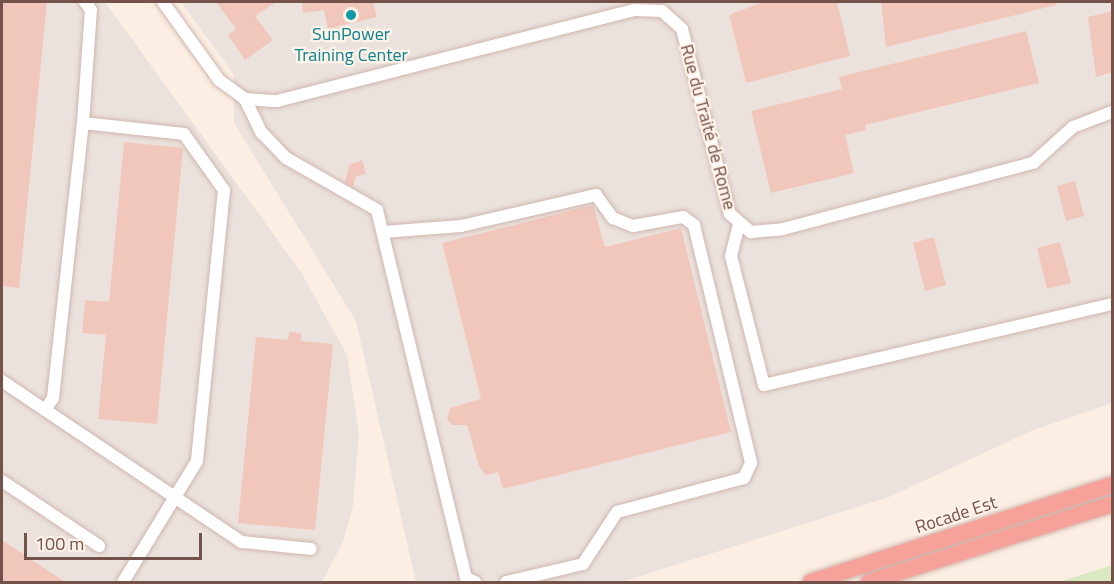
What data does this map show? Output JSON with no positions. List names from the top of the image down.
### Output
{
  "streets": {
    "highway": ["Rocade Est"],
    "street": ["Rue du Traité de Rome"]
  },
  "places": ["SunPower Training Center"],
  "scale_bar": "100 m"
}
